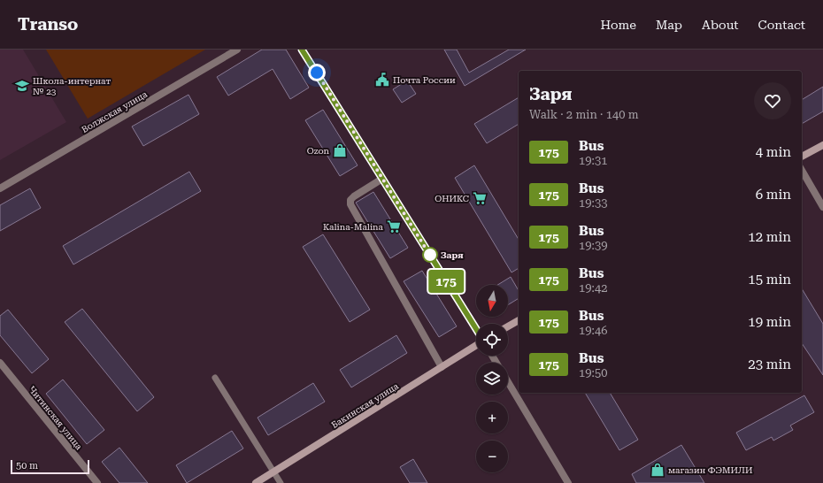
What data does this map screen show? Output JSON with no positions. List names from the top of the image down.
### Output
{
  "streets": {
    "street": ["Волжская улица", "Бакинская улица", "Читинская улица"]
  },
  "places": {
    "public building": ["Почта России"],
    "school or university": ["Школа-интернат № 23"],
    "shop": ["Ozon", "магазин ФЭМИЛИ"],
    "supermarket": ["ОНИКС", "Kalina-Malina"],
    "other": ["Заря"]
  },
  "lines": ["bus line 175"],
  "scale_bar": "50 m",
  "north": "bottom",
  "page": {
    "header": "Transo",
    "nav": [
      "Home",
      "Map",
      "About",
      "Contact"
    ],
    "on_map": "175",
    "heading": ["Заря", "Walk · 2 min · 140 m"],
    "list": [
      {
        "mark": "175",
        "name": "Bus",
        "note": "19:31",
        "value": "4 min"
      },
      {
        "mark": "175",
        "name": "Bus",
        "note": "19:33",
        "value": "6 min"
      },
      {
        "mark": "175",
        "name": "Bus",
        "note": "19:39",
        "value": "12 min"
      },
      {
        "mark": "175",
        "name": "Bus",
        "note": "19:42",
        "value": "15 min"
      },
      {
        "mark": "175",
        "name": "Bus",
        "note": "19:46",
        "value": "19 min"
      },
      {
        "mark": "175",
        "name": "Bus",
        "note": "19:50",
        "value": "23 min"
      }
    ],
    "map_buttons": ["+", "−"],
    "scale": "50 m"
  }
}
